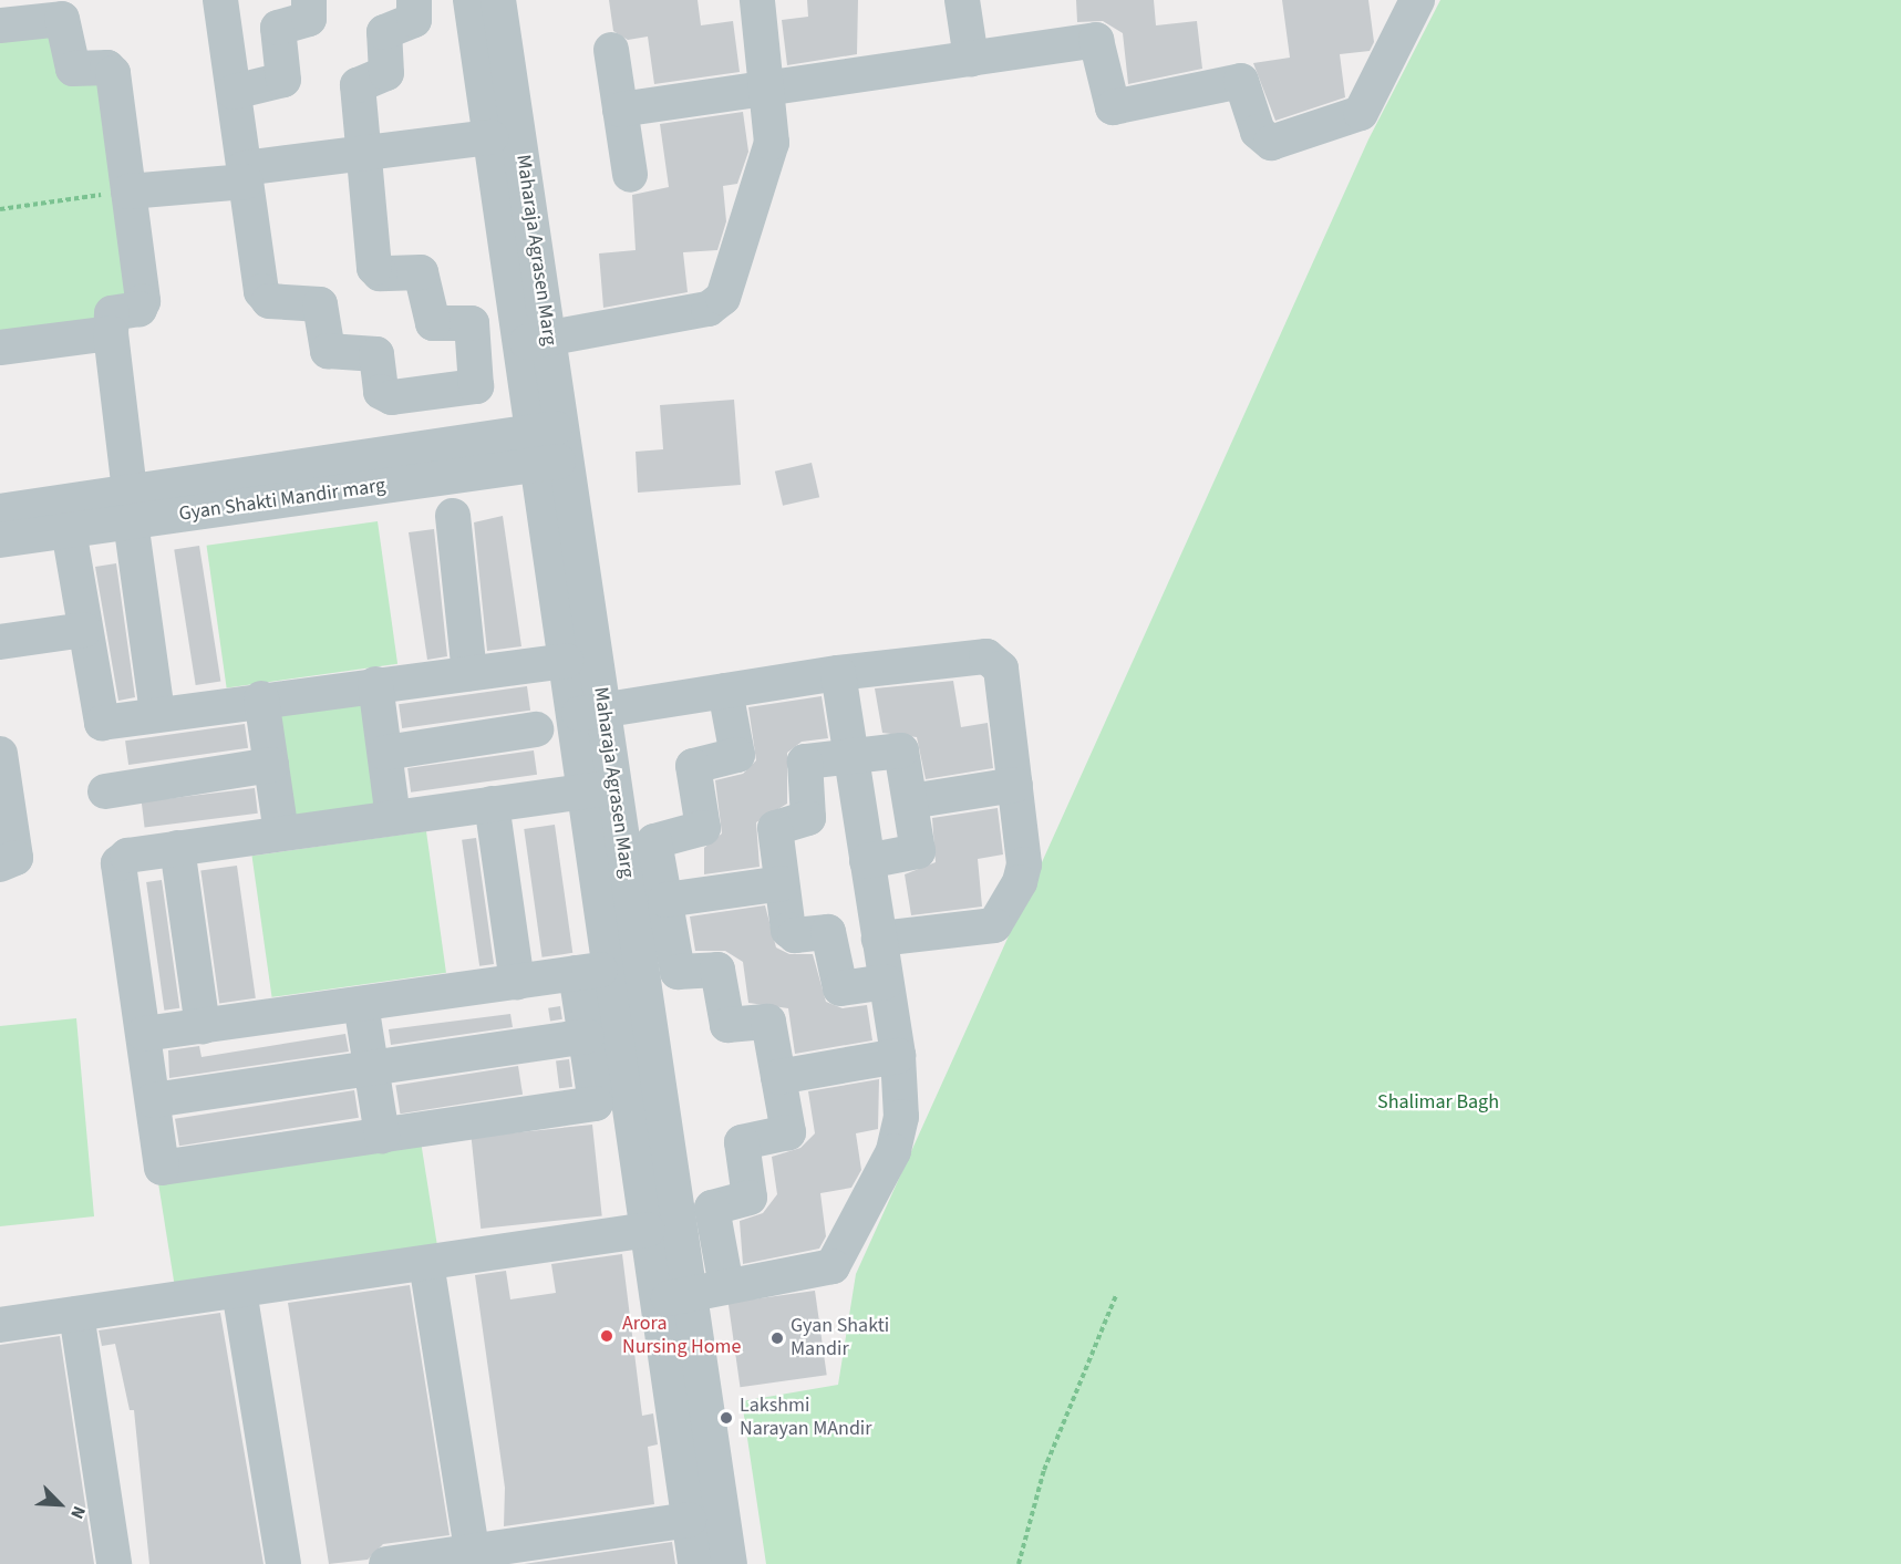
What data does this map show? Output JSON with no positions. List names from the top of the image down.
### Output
{
  "streets": {
    "street": ["Maharaja Agrasen Marg", "Gyan Shakti Mandir marg"]
  },
  "crossings": [
    ["Maharaja Agrasen Marg", "Gyan Shakti Mandir marg"]
  ],
  "parks": ["Shalimar Bagh"],
  "places": ["Arora Nursing Home", "Gyan Shakti Mandir", "Lakshmi Narayan MAndir"],
  "north": "bottom right"
}
